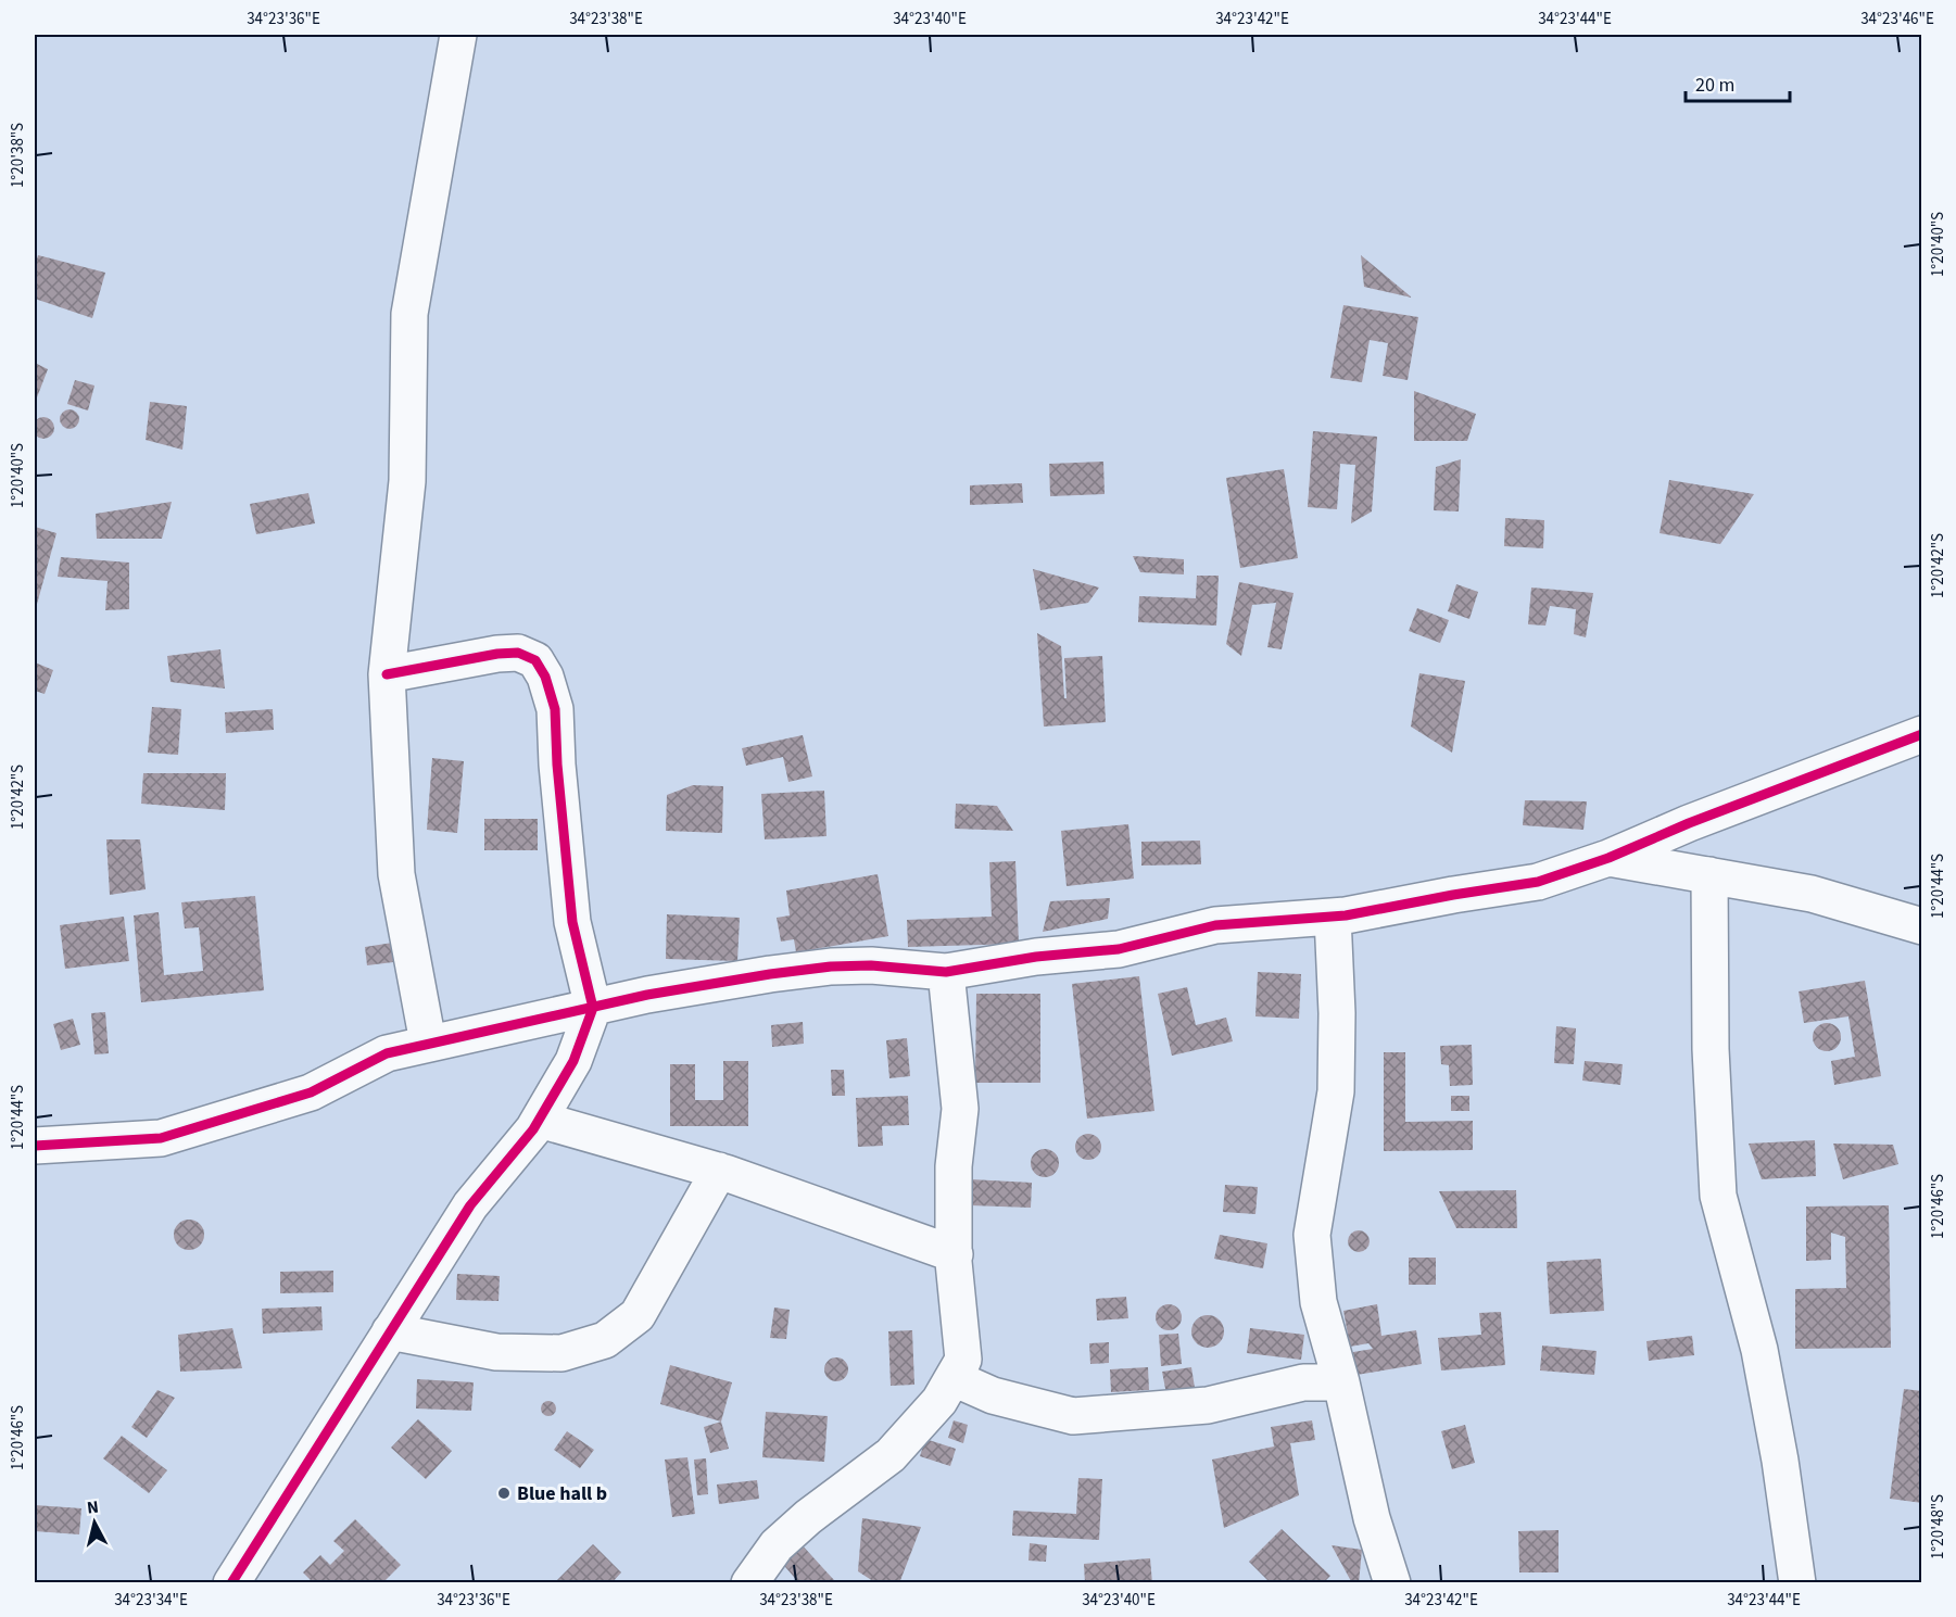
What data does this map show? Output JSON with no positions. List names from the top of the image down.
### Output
{
  "places": ["Blue hall b"],
  "scale_bar": "20 m",
  "north": "top",
  "coordinates": [
    "34°23'36\"E",
    "34°23'38\"E",
    "34°23'40\"E",
    "34°23'42\"E",
    "34°23'44\"E",
    "34°23'46\"E",
    "1°20'38\"S",
    "1°20'40\"S",
    "1°20'42\"S",
    "1°20'44\"S",
    "1°20'46\"S",
    "1°20'48\"S",
    "34°23'34\"E"
  ]
}
